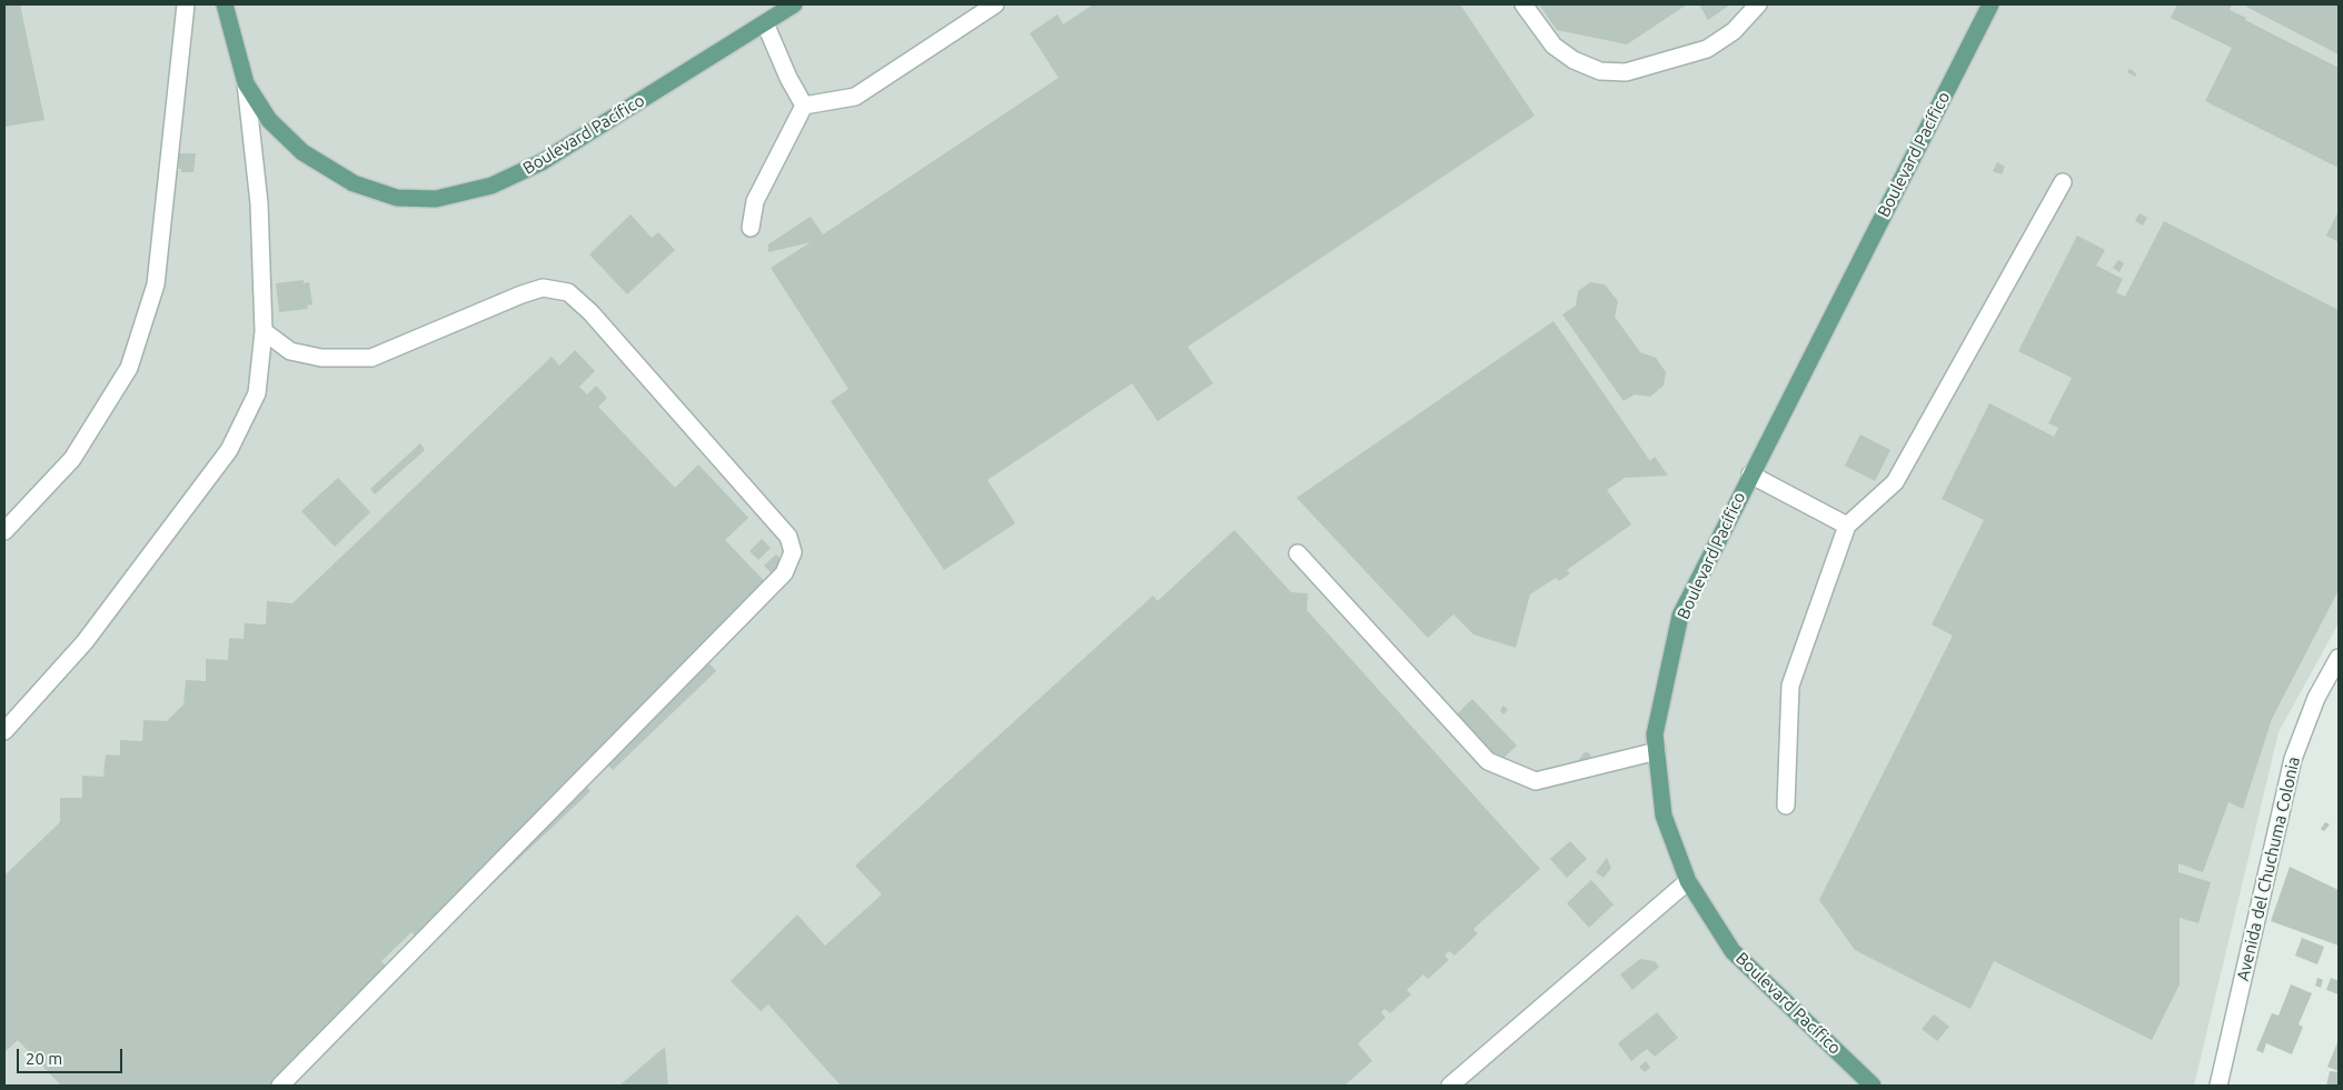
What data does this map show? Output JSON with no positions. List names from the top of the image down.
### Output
{
  "streets": {
    "main road": ["Boulevard Pacífico"],
    "street": ["Avenida del Chuchuma Colonia"]
  },
  "scale_bar": "20 m"
}
